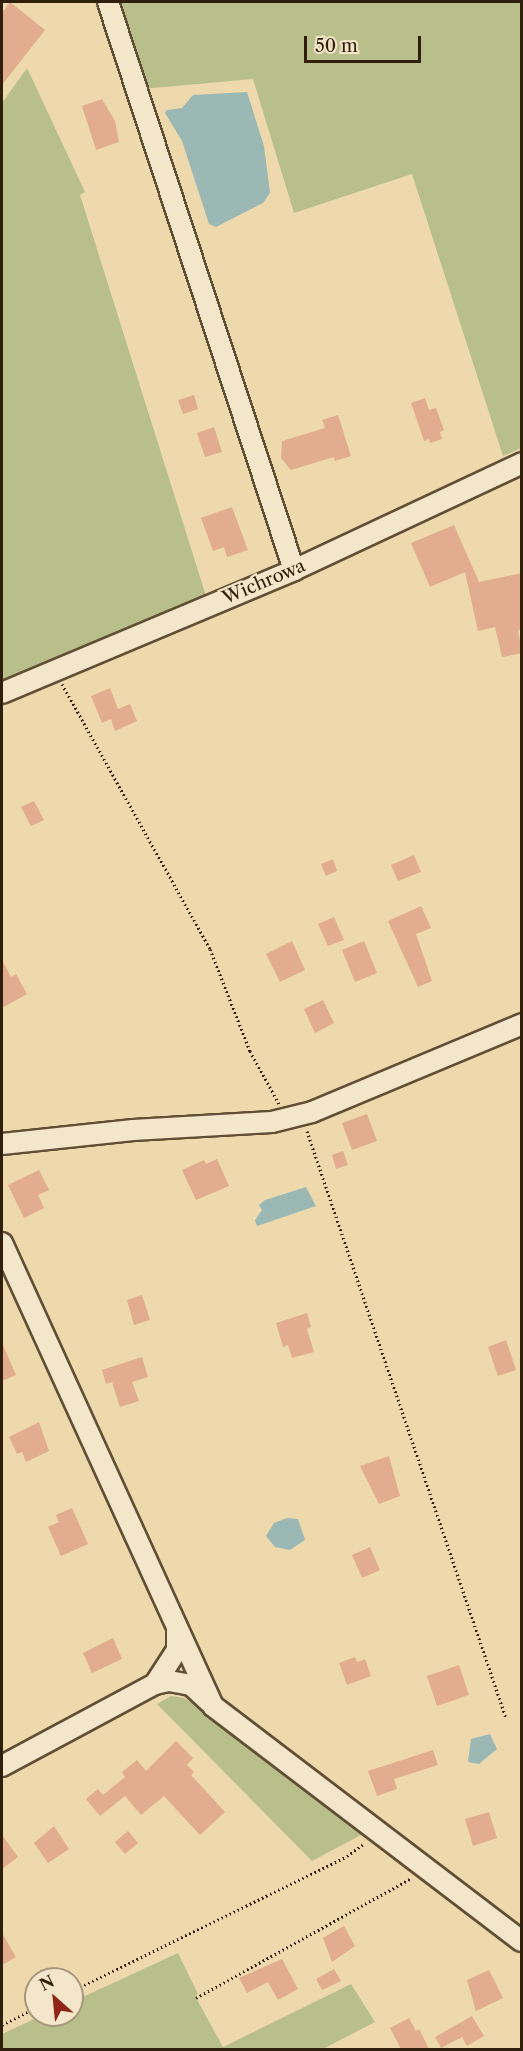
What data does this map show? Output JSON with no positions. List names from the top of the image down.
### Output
{
  "streets": {
    "street": ["Wichrowa"]
  },
  "scale_bar": "50 m",
  "north": "top left"
}
